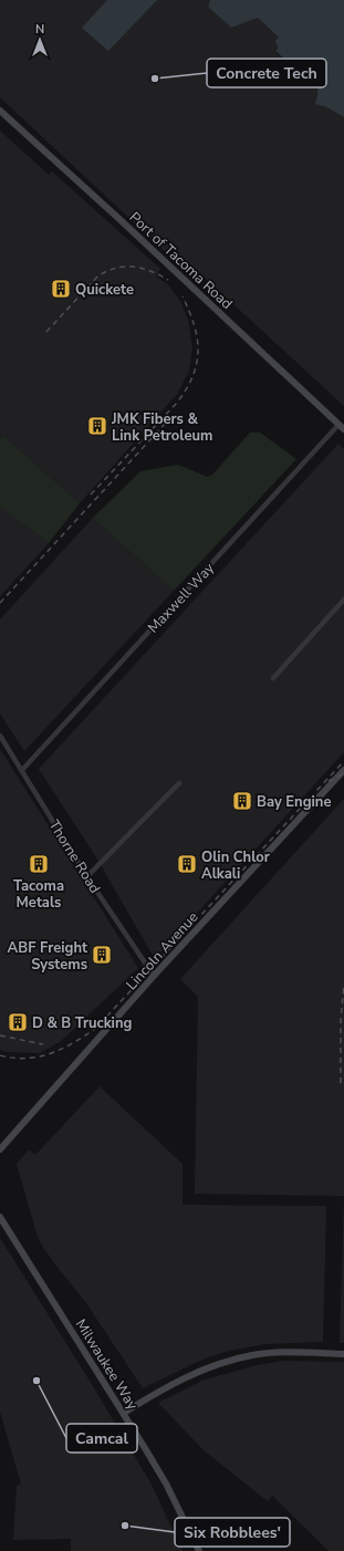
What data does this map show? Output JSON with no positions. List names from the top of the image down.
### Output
{
  "streets": {
    "street": [
      "Port of Tacoma Road",
      "Maxwell Way",
      "Thorne Road",
      "Lincoln Avenue",
      "Milwaukee Way"
    ]
  },
  "crossings": [
    ["Port of Tacoma Road", "Maxwell Way"],
    ["Maxwell Way", "Thorne Road"],
    ["Thorne Road", "Lincoln Avenue"]
  ],
  "places": {
    "other": ["Concrete Tech", "Camcal", "Six Robblees'"],
    "building": [
      "Quickete",
      "JMK Fibers & Link Petroleum",
      "Bay Engine",
      "Tacoma Metals",
      "Olin Chlor Alkali",
      "ABF Freight Systems",
      "D & B Trucking"
    ]
  },
  "north": "top"
}
